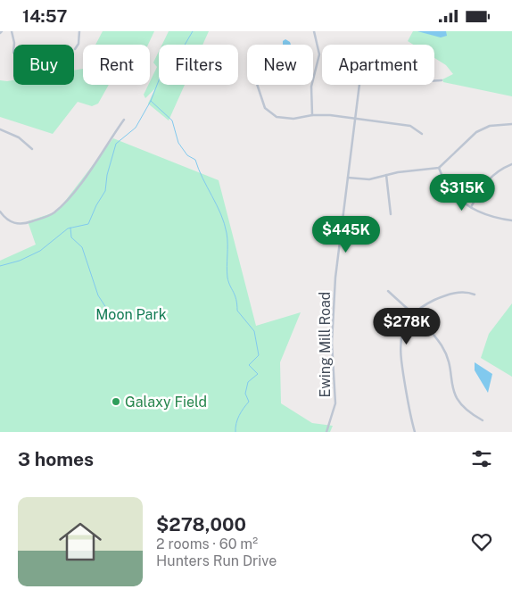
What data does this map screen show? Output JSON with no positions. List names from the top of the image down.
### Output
{
  "streets": {
    "street": ["Ewing Mill Road"]
  },
  "parks": ["Moon Park"],
  "places": ["Galaxy Field"],
  "page": {
    "status": "14:57",
    "chip": [
      "Buy",
      "Rent",
      "Filters",
      "New",
      "Apartment"
    ],
    "price": ["$315K", "$445K", "$278K"],
    "heading": "3 homes",
    "list": [
      {
        "name": "$278,000",
        "note": "2 rooms · 60 m² · Hunters Run Drive"
      }
    ]
  }
}
